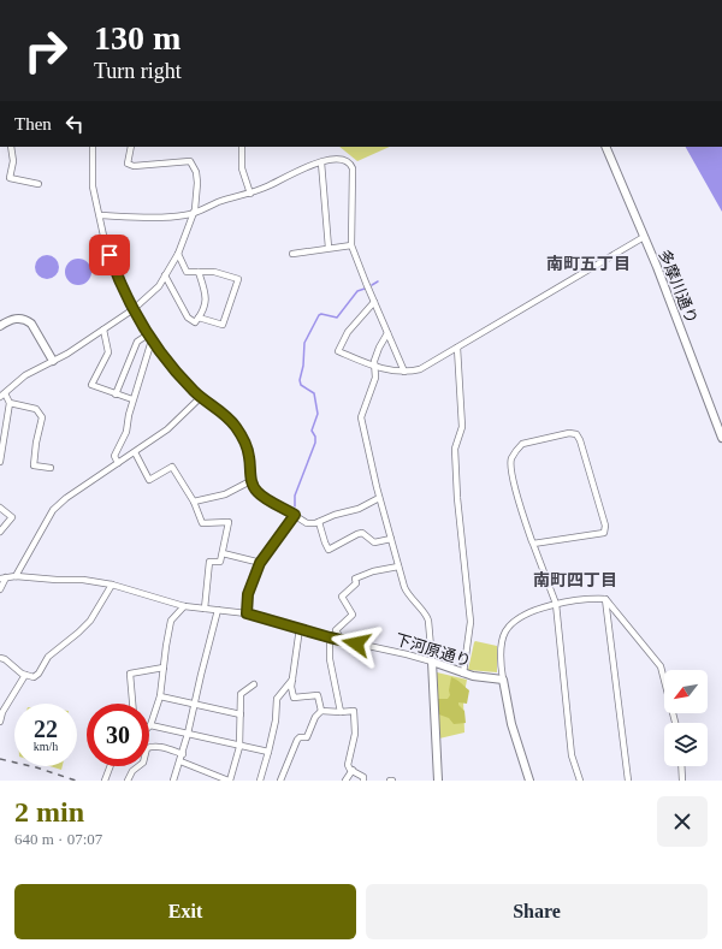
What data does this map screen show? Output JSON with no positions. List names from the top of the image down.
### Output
{
  "streets": {
    "street": ["多摩川通り", "下河原通り"]
  },
  "districts": ["南町五丁目", "南町四丁目"],
  "north": "bottom left",
  "page": {
    "turn": ["130 m", "Turn right"],
    "then": "Then",
    "speed": "22 km/h",
    "limit": "30",
    "heading": ["2 min", "640 m · 07:07"],
    "buttons": ["Exit", "Share"]
  }
}
